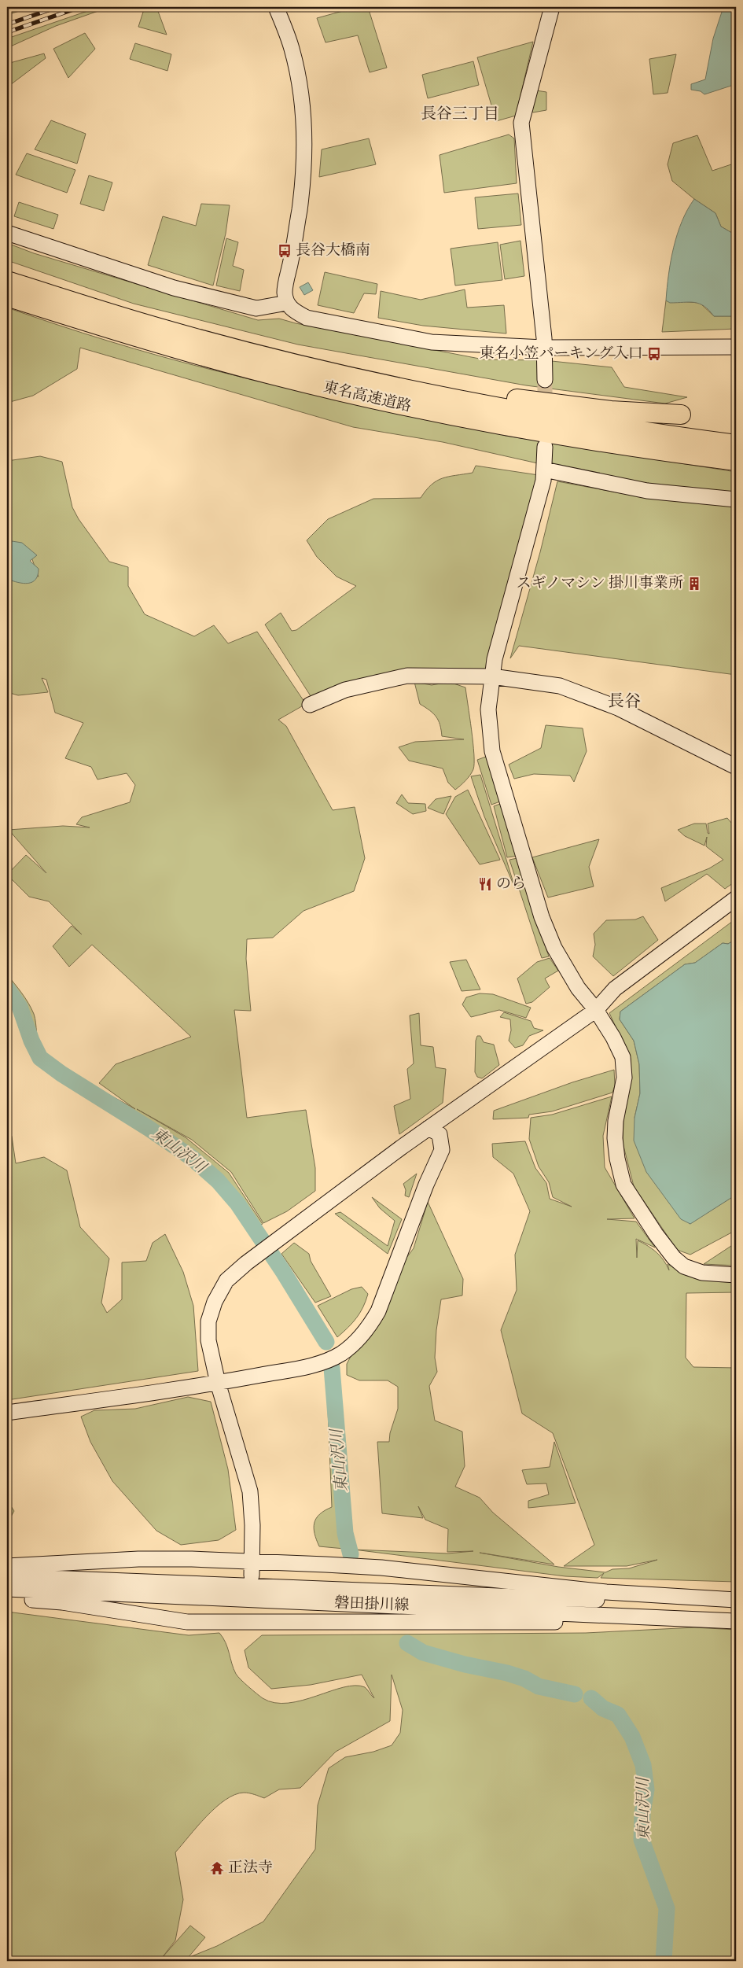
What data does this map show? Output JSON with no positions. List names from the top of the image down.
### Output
{
  "streets": {
    "highway": ["東名高速道路"],
    "street": ["磐田掛川線"]
  },
  "districts": ["長谷三丁目", "長谷"],
  "water": ["東山沢川"],
  "places": {
    "bus stop": ["長谷大橋南", "東名小笠パーキング入口"],
    "building": ["スギノマシン 掛川事業所"],
    "restaurant": ["のら"],
    "temple": ["正法寺"]
  }
}
